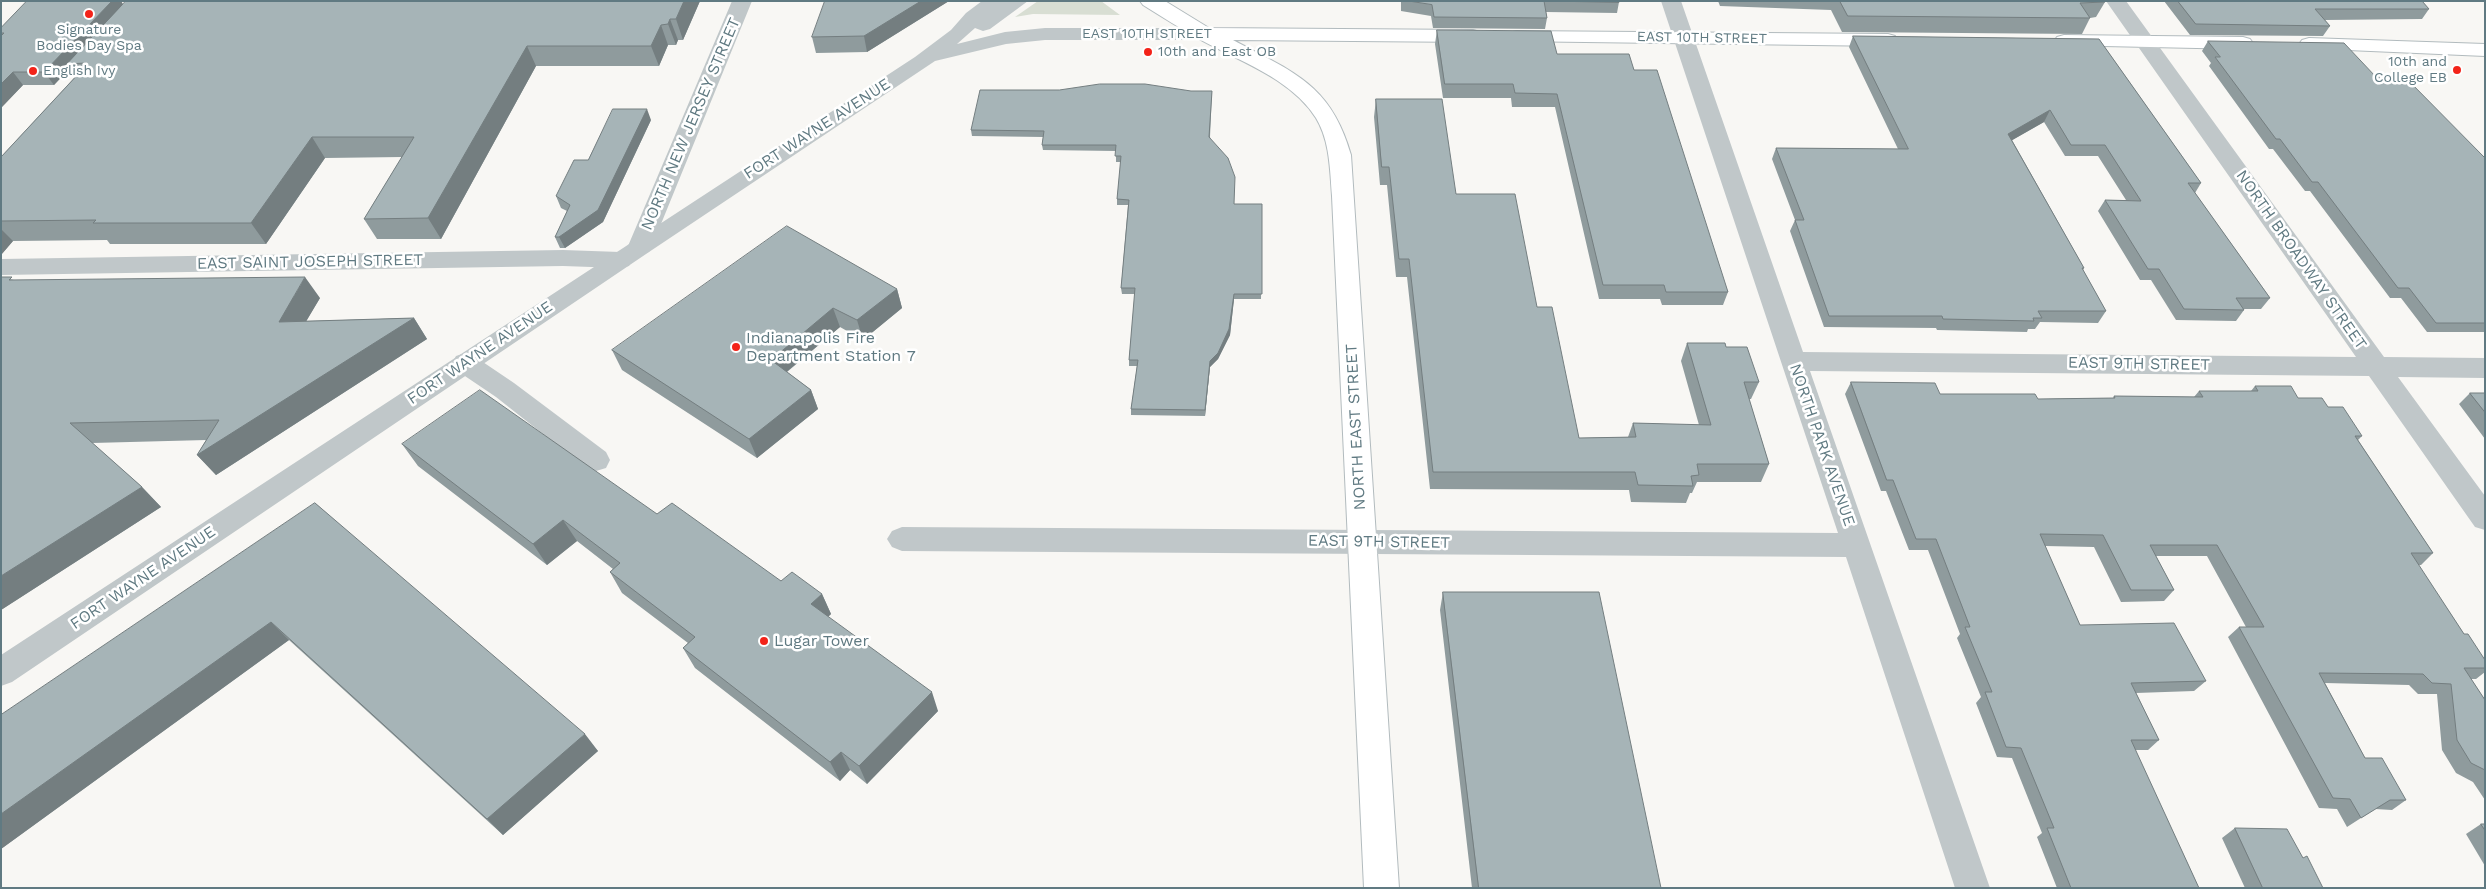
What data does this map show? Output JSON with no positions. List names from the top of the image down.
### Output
{
  "streets": {
    "main road": ["EAST 10TH STREET", "NORTH EAST STREET"],
    "street": [
      "NORTH NEW JERSEY STREET",
      "FORT WAYNE AVENUE",
      "NORTH BROADWAY STREET",
      "EAST SAINT JOSEPH STREET",
      "EAST 9TH STREET",
      "NORTH PARK AVENUE"
    ]
  },
  "crossings": [
    ["EAST 10TH STREET", "FORT WAYNE AVENUE"],
    ["EAST 10TH STREET", "NORTH EAST STREET"],
    ["EAST 10TH STREET", "NORTH PARK AVENUE"],
    ["NORTH NEW JERSEY STREET", "FORT WAYNE AVENUE"],
    ["NORTH NEW JERSEY STREET", "EAST SAINT JOSEPH STREET"],
    ["FORT WAYNE AVENUE", "EAST SAINT JOSEPH STREET"],
    ["NORTH BROADWAY STREET", "EAST 9TH STREET"],
    ["EAST 9TH STREET", "NORTH EAST STREET"],
    ["EAST 9TH STREET", "NORTH PARK AVENUE"]
  ],
  "places": [
    "Signature Bodies Day Spa",
    "10th and East OB",
    "10th and College EB",
    "English Ivy",
    "Indianapolis Fire Department Station 7",
    "Lugar Tower"
  ]
}
